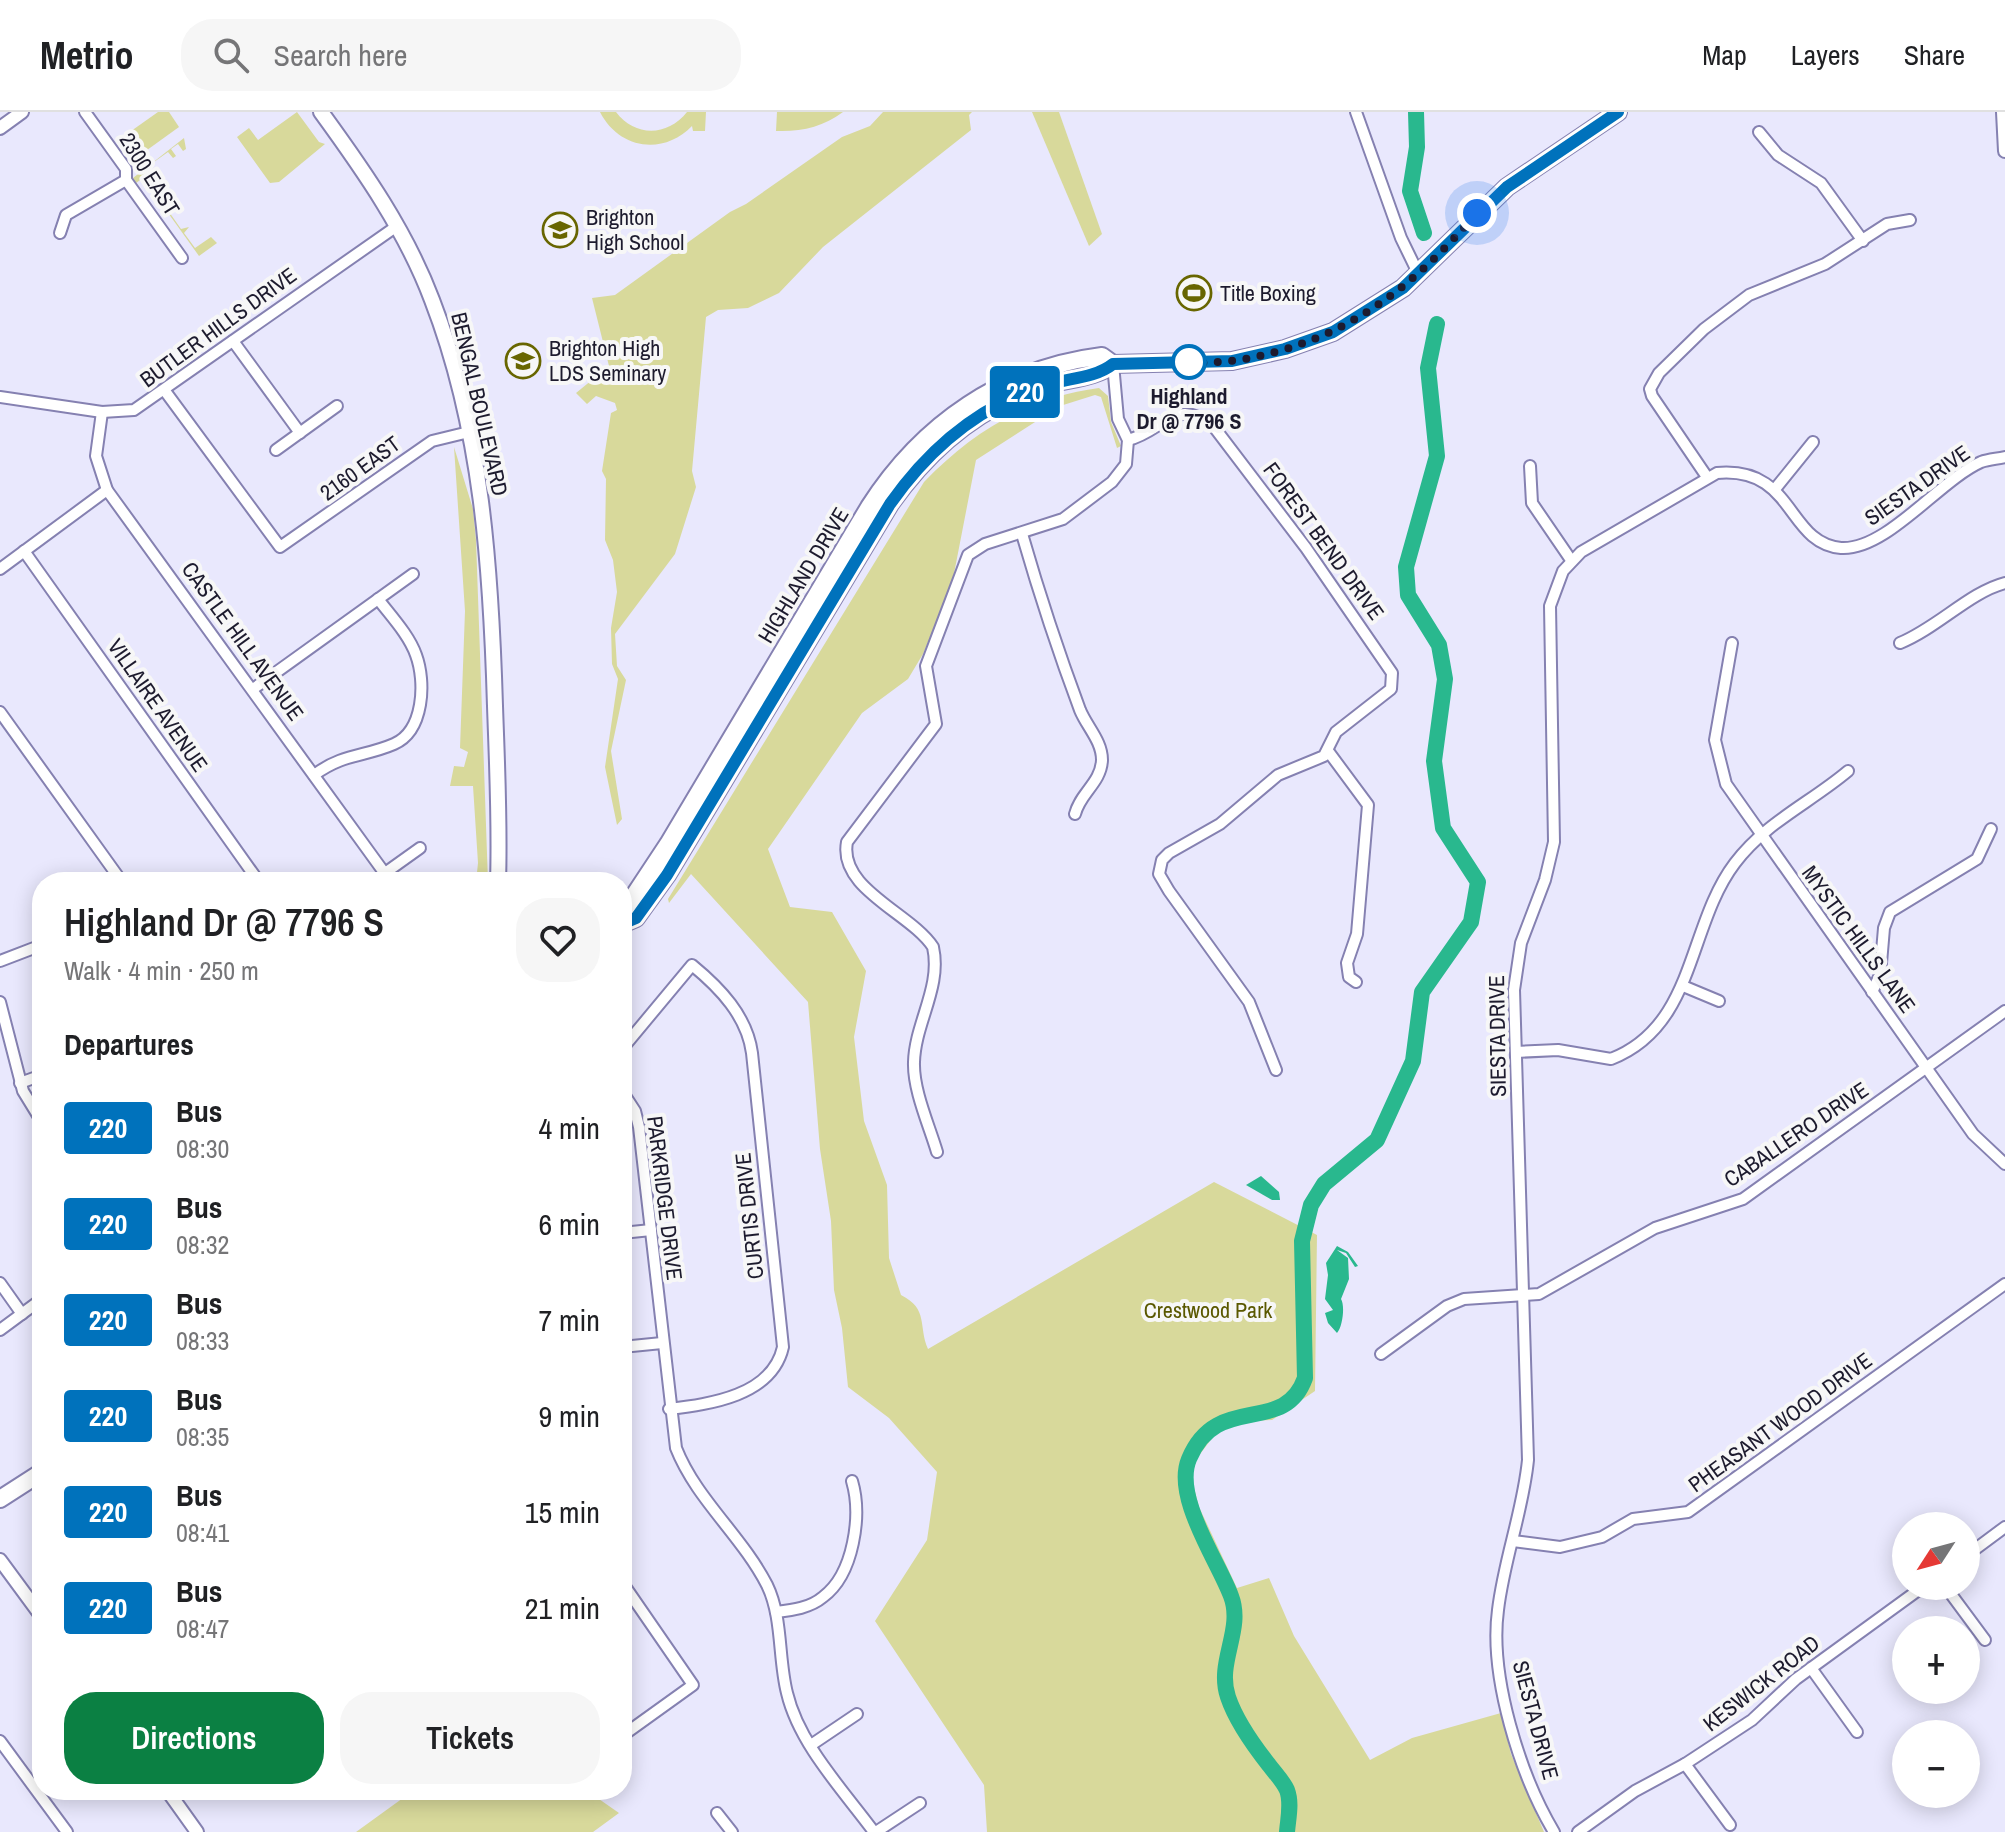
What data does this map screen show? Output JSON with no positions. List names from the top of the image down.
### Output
{
  "streets": {
    "main road": ["BENGAL BOULEVARD", "HIGHLAND DRIVE"],
    "street": [
      "2300 EAST",
      "BUTLER HILLS DRIVE",
      "2160 EAST",
      "SIESTA DRIVE",
      "FOREST BEND DRIVE",
      "CASTLE HILL AVENUE",
      "VILLAIRE AVENUE",
      "MYSTIC HILLS LANE",
      "CABALLERO DRIVE",
      "PARKRIDGE DRIVE",
      "CURTIS DRIVE",
      "PHEASANT WOOD DRIVE",
      "KESWICK ROAD"
    ]
  },
  "crossings": [
    ["BUTLER HILLS DRIVE", "BENGAL BOULEVARD"],
    ["BUTLER HILLS DRIVE", "2160 EAST"],
    ["BUTLER HILLS DRIVE", "CASTLE HILL AVENUE"],
    ["BENGAL BOULEVARD", "2160 EAST"],
    ["SIESTA DRIVE", "CABALLERO DRIVE"],
    ["SIESTA DRIVE", "PHEASANT WOOD DRIVE"],
    ["MYSTIC HILLS LANE", "CABALLERO DRIVE"],
    ["PARKRIDGE DRIVE", "CURTIS DRIVE"]
  ],
  "parks": ["Crestwood Park"],
  "places": {
    "school or university": ["Brighton High School", "Brighton High LDS Seminary"],
    "sports": ["Title Boxing"],
    "other": ["Highland Dr @ 7796 S"]
  },
  "lines": ["bus line 220"],
  "north": "bottom left",
  "page": {
    "header": "Metrio",
    "search": "Search here",
    "nav": ["Map", "Layers", "Share"],
    "on_map": "220",
    "heading": [
      ["Highland Dr @ 7796 S", "Walk · 4 min · 250 m"],
      "Departures"
    ],
    "list": [
      {
        "mark": "220",
        "name": "Bus",
        "note": "08:30",
        "value": "4 min"
      },
      {
        "mark": "220",
        "name": "Bus",
        "note": "08:32",
        "value": "6 min"
      },
      {
        "mark": "220",
        "name": "Bus",
        "note": "08:33",
        "value": "7 min"
      },
      {
        "mark": "220",
        "name": "Bus",
        "note": "08:35",
        "value": "9 min"
      },
      {
        "mark": "220",
        "name": "Bus",
        "note": "08:41",
        "value": "15 min"
      },
      {
        "mark": "220",
        "name": "Bus",
        "note": "08:47",
        "value": "21 min"
      }
    ],
    "map_buttons": ["+", "−"],
    "buttons": ["Directions", "Tickets"]
  }
}
